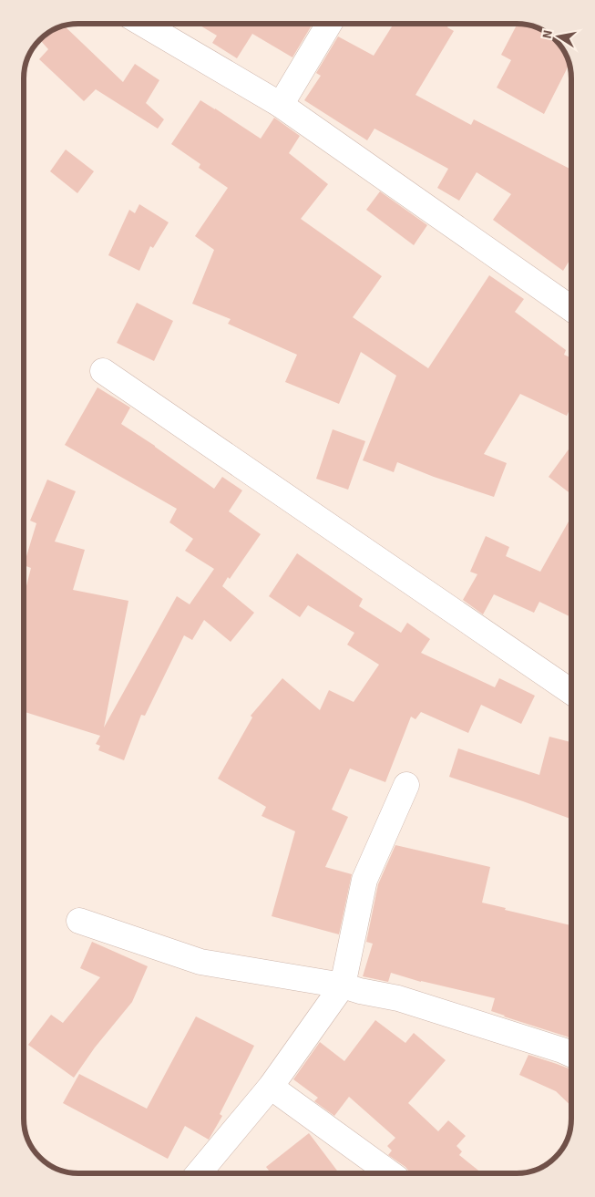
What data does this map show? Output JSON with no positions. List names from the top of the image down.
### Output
{
  "north": "left"
}
